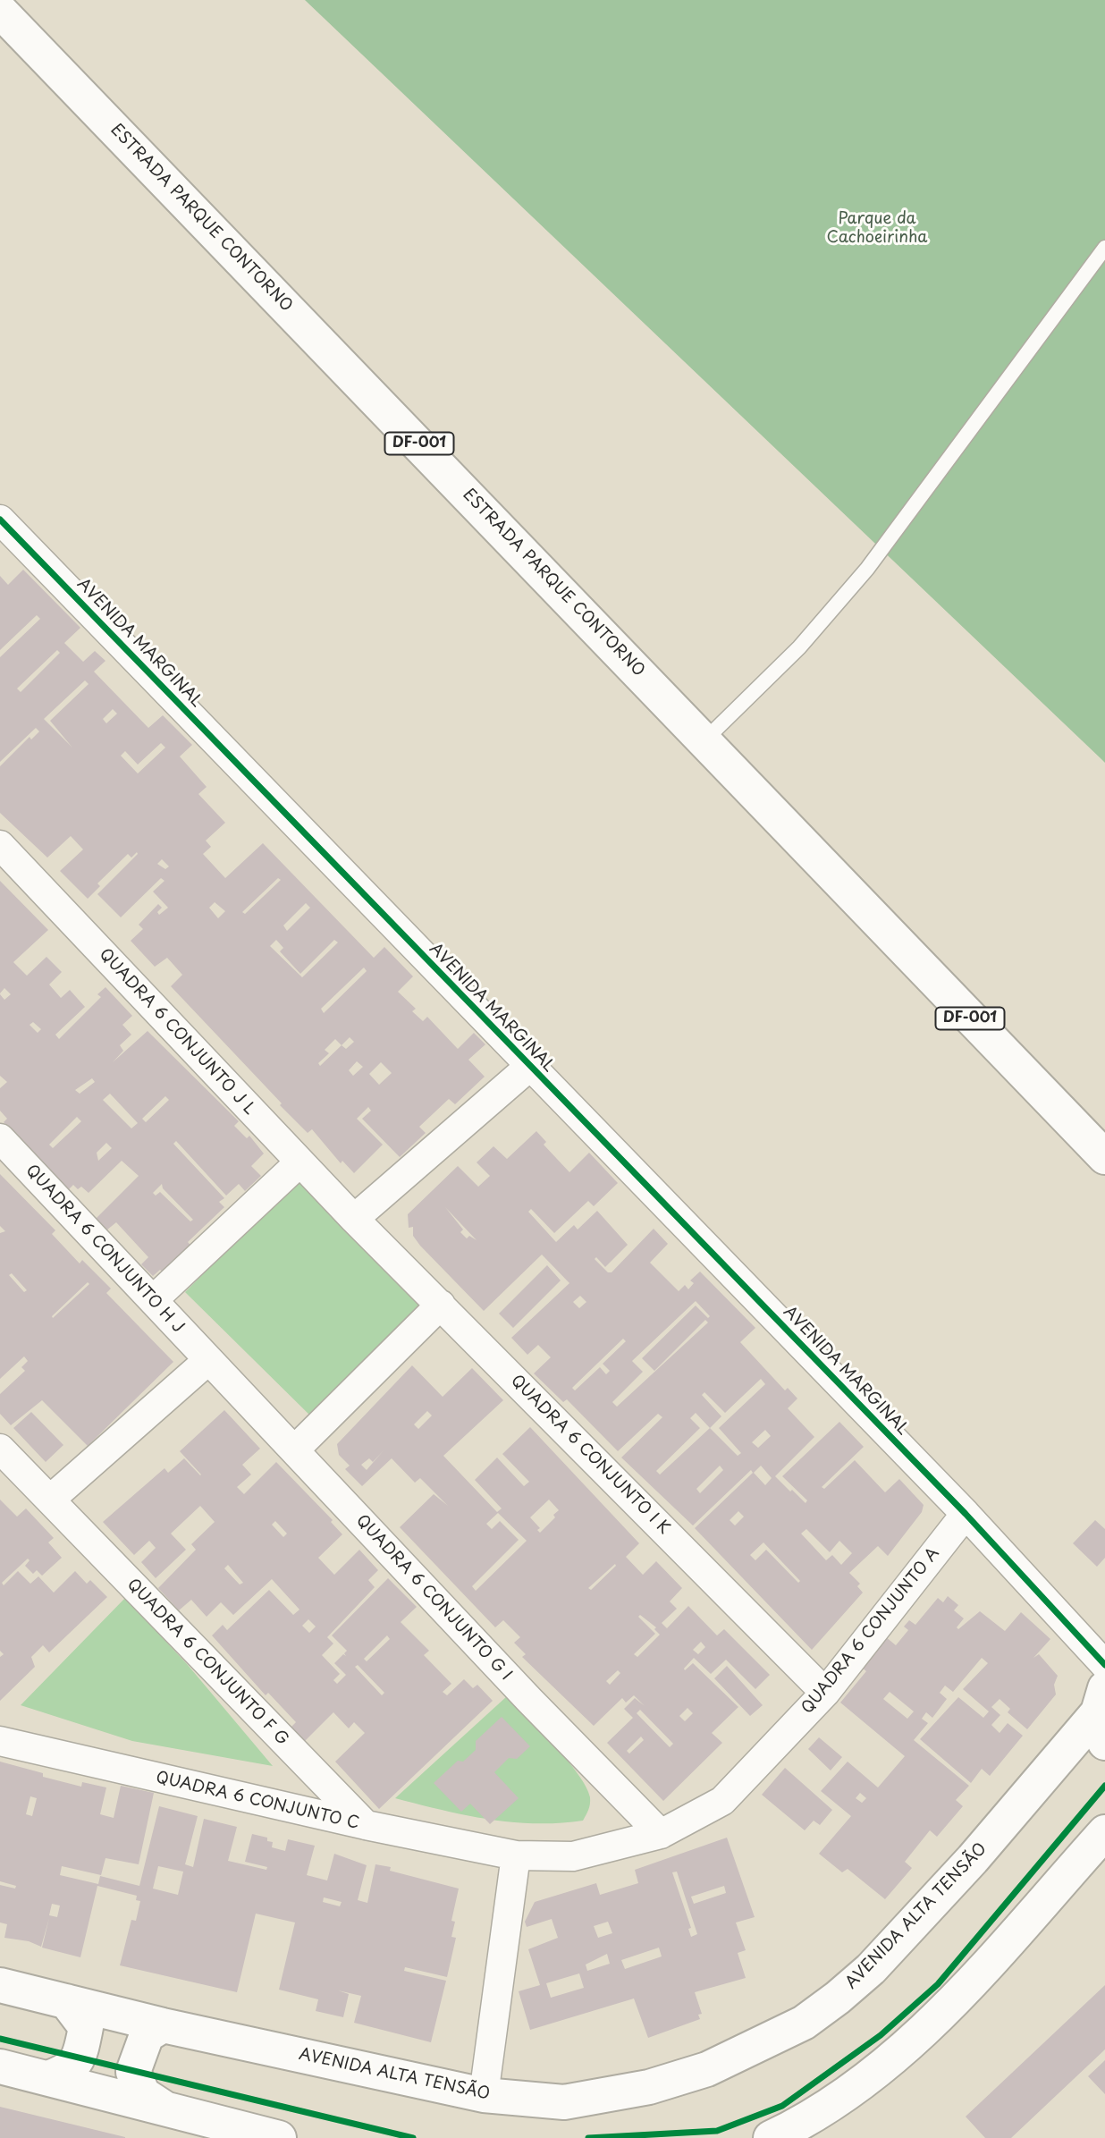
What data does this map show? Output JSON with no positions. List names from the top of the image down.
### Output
{
  "streets": {
    "street": [
      "ESTRADA PARQUE CONTORNO",
      "DF-001",
      "AVENIDA MARGINAL",
      "QUADRA 6 CONJUNTO J L",
      "QUADRA 6 CONJUNTO H J",
      "QUADRA 6 CONJUNTO I K",
      "QUADRA 6 CONJUNTO G I",
      "QUADRA 6 CONJUNTO A",
      "QUADRA 6 CONJUNTO F G",
      "QUADRA 6 CONJUNTO C",
      "AVENIDA ALTA TENSÃO"
    ]
  },
  "crossings": [
    ["AVENIDA MARGINAL", "QUADRA 6 CONJUNTO A"],
    ["QUADRA 6 CONJUNTO J L", "QUADRA 6 CONJUNTO I K"],
    ["QUADRA 6 CONJUNTO H J", "QUADRA 6 CONJUNTO G I"],
    ["QUADRA 6 CONJUNTO I K", "QUADRA 6 CONJUNTO A"],
    ["QUADRA 6 CONJUNTO G I", "QUADRA 6 CONJUNTO A"],
    ["QUADRA 6 CONJUNTO G I", "QUADRA 6 CONJUNTO C"],
    ["QUADRA 6 CONJUNTO A", "QUADRA 6 CONJUNTO C"],
    ["QUADRA 6 CONJUNTO F G", "QUADRA 6 CONJUNTO C"]
  ],
  "parks": ["Parque da Cachoeirinha"]
}
